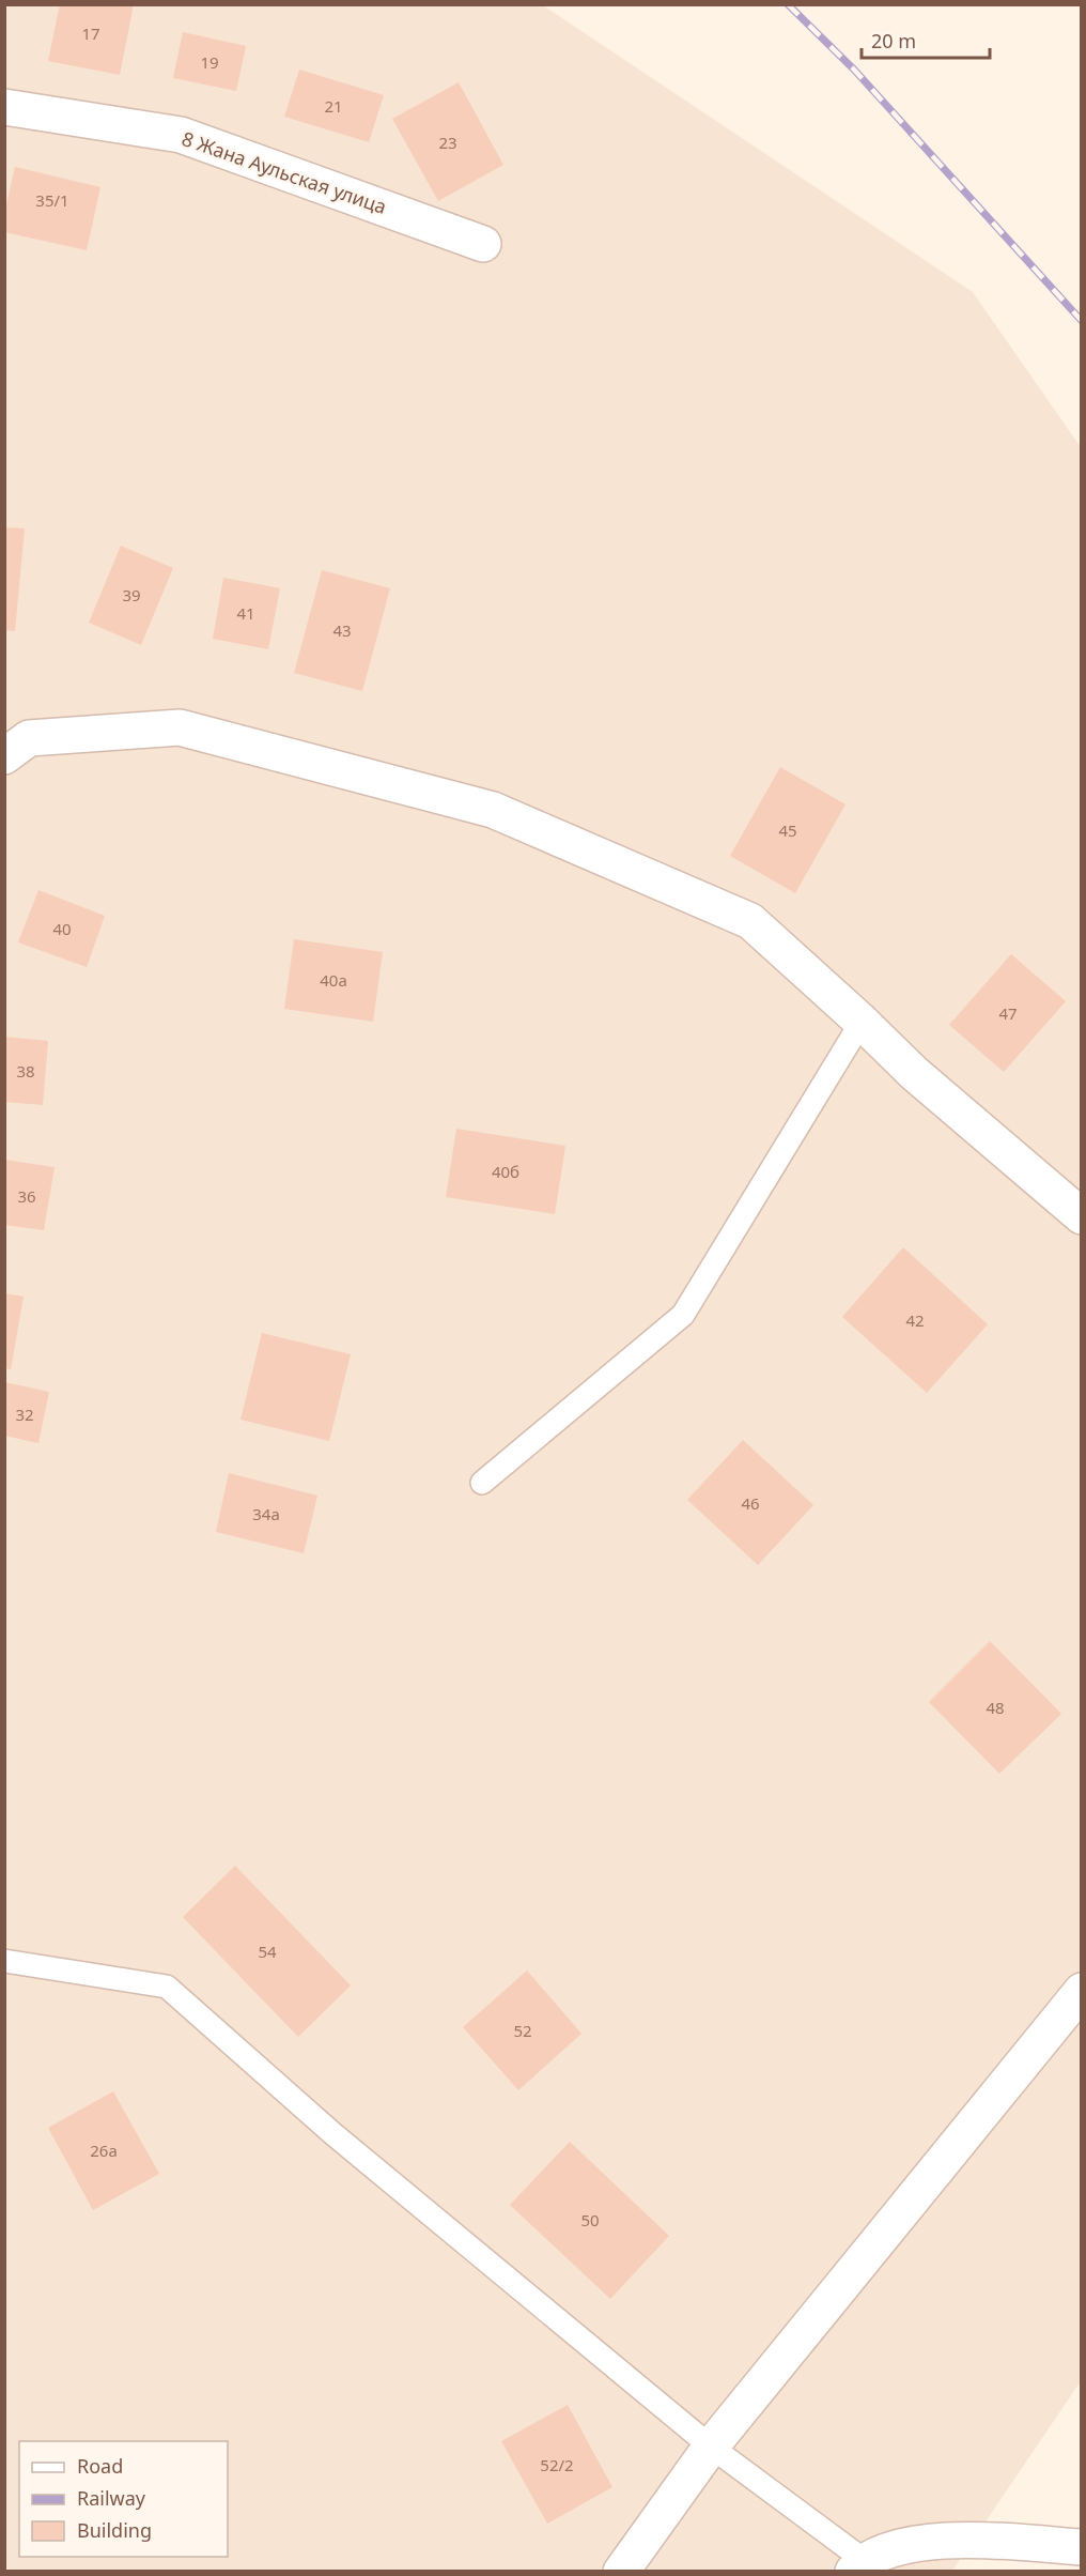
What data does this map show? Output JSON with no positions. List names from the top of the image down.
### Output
{
  "streets": {
    "street": ["8 Жана Аульская улица"]
  },
  "house_numbers": [
    "17",
    "19",
    "21",
    "23",
    "35/1",
    "39",
    "41",
    "43",
    "45",
    "40",
    "40а",
    "47",
    "38",
    "40б",
    "36",
    "42",
    "32",
    "46",
    "34а",
    "48",
    "54",
    "52",
    "26а",
    "50",
    "52/2"
  ],
  "legend": ["Road", "Railway", "Building"],
  "scale_bar": "20 m"
}
